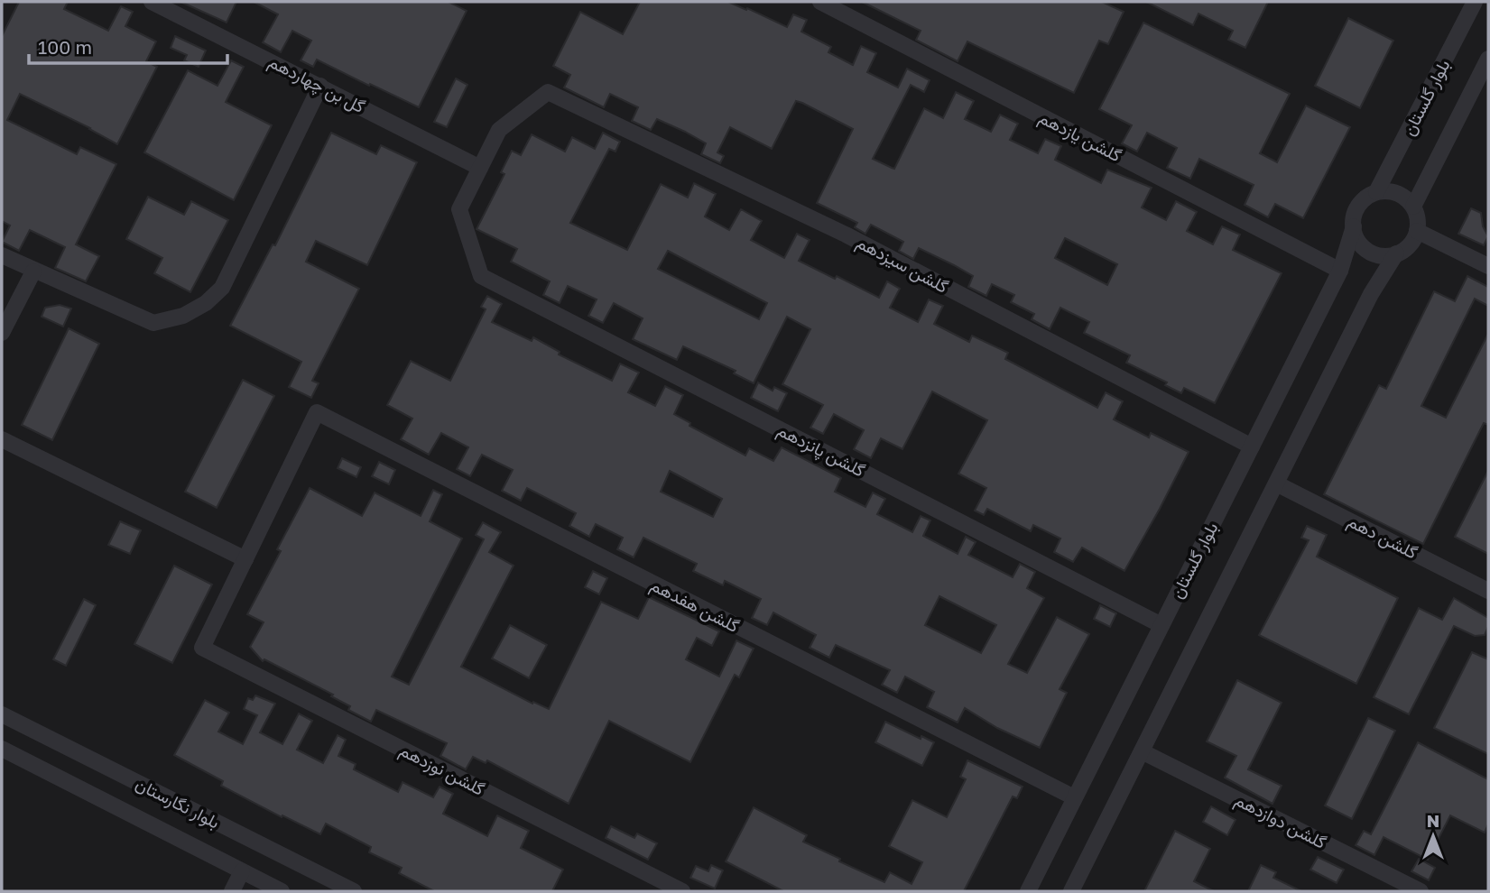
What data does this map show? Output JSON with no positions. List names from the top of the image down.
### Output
{
  "streets": {
    "street": [
      "گل بن چهاردهم",
      "بلوار گلستان",
      "گلشن یازدهم",
      "گلشن سیزدهم",
      "گلشن پانزدهم",
      "گلشن دهم",
      "گلشن هفدهم",
      "گلشن نوزدهم",
      "بلوار نگارستان",
      "گلشن دوازدهم"
    ]
  },
  "crossings": [
    ["گل بن چهاردهم", "گلشن سیزدهم"],
    ["گل بن چهاردهم", "گلشن پانزدهم"],
    ["بلوار گلستان", "گلشن یازدهم"],
    ["بلوار گلستان", "گلشن سیزدهم"],
    ["بلوار گلستان", "گلشن پانزدهم"],
    ["بلوار گلستان", "گلشن هفدهم"],
    ["گلشن سیزدهم", "گلشن پانزدهم"],
    ["گلشن هفدهم", "گلشن نوزدهم"]
  ],
  "scale_bar": "100 m",
  "north": "top"
}
